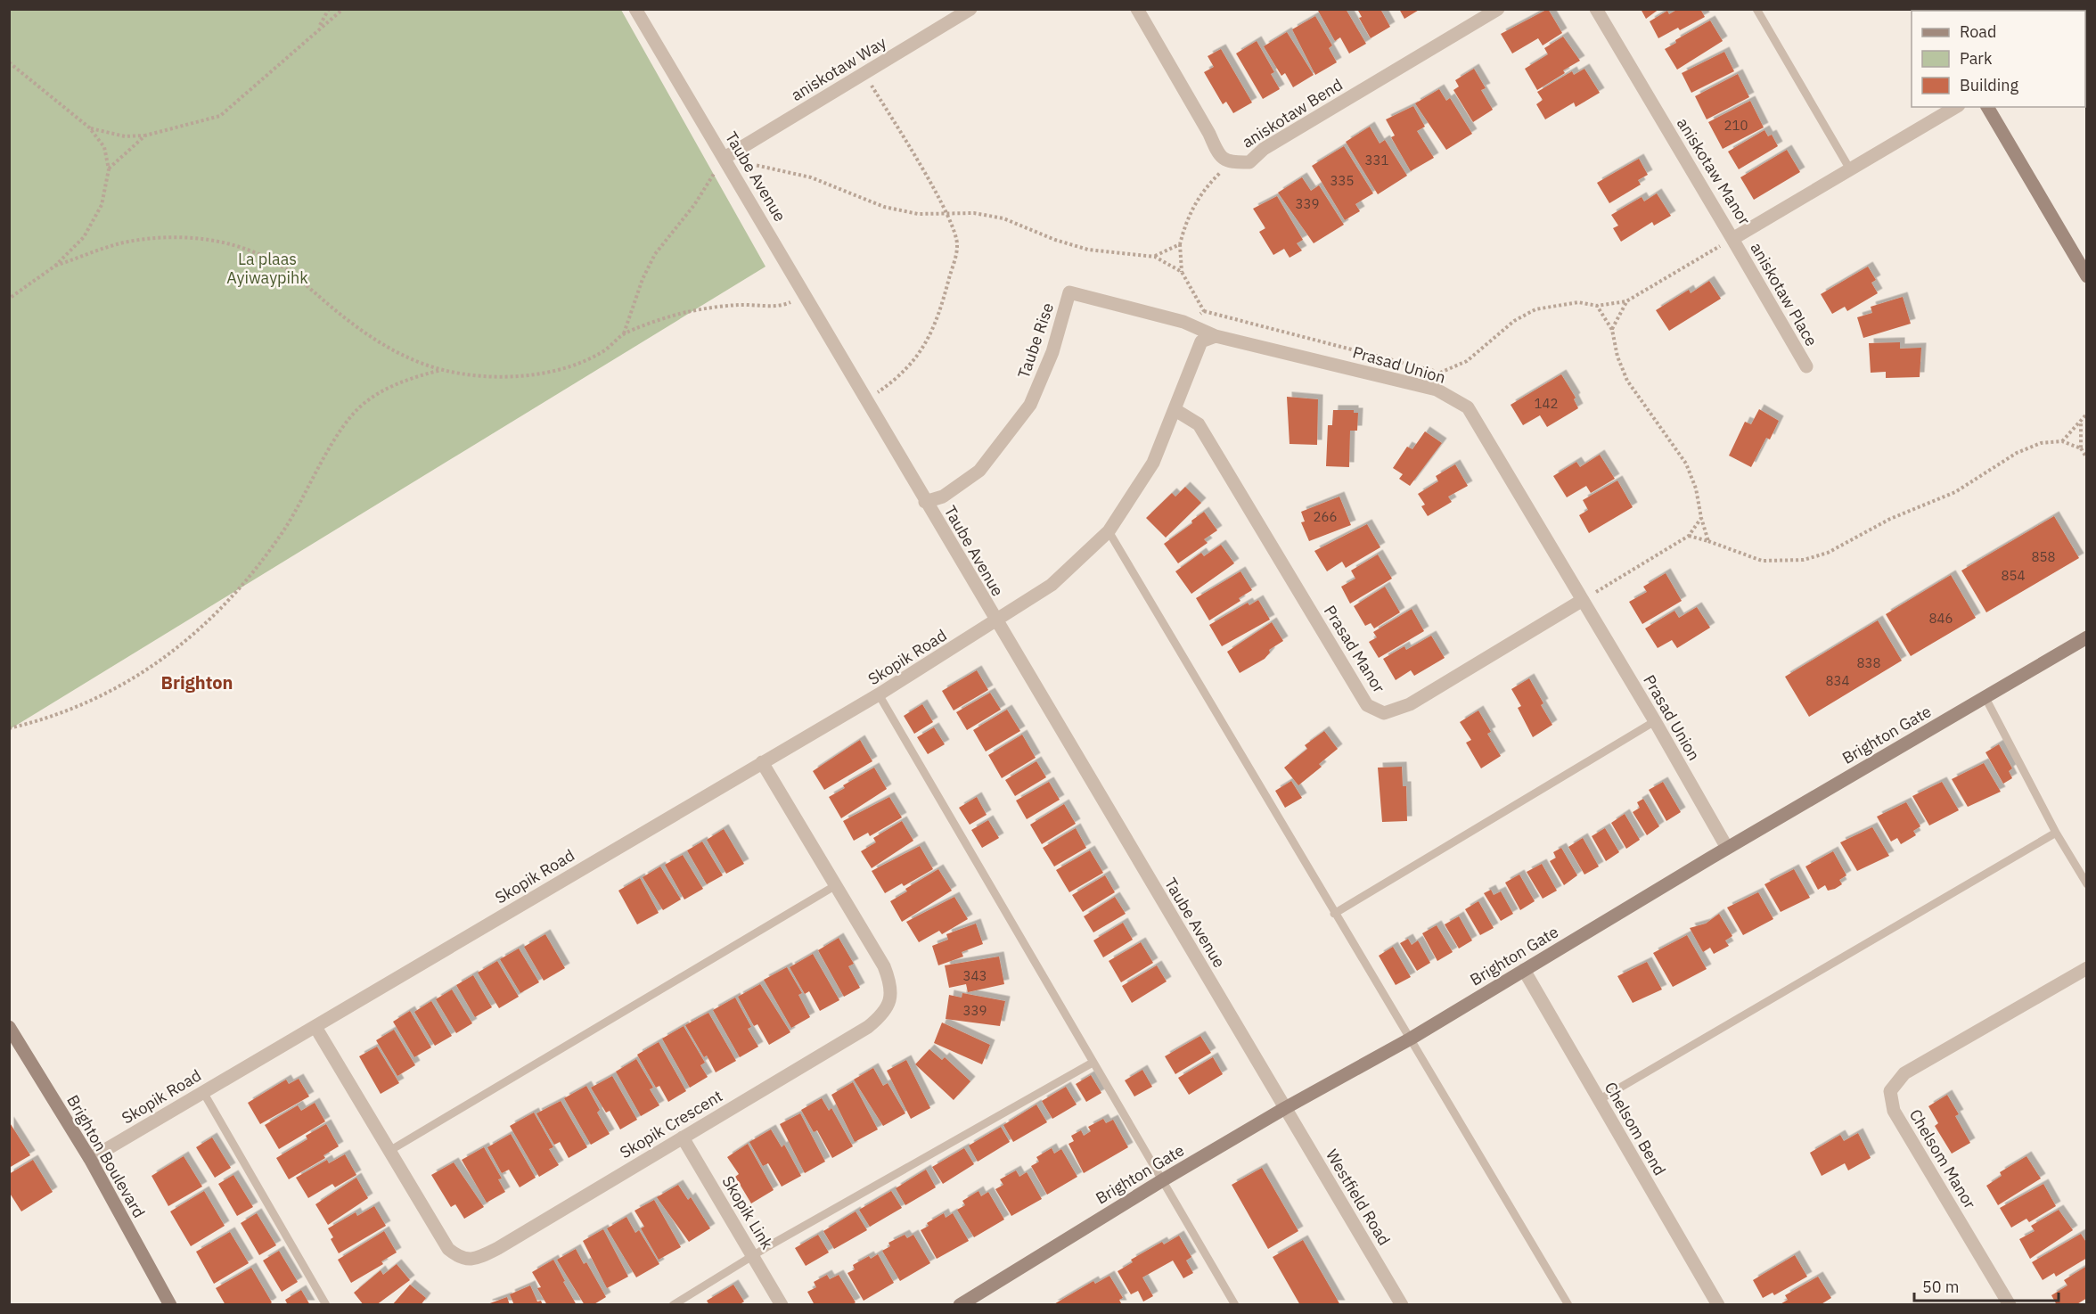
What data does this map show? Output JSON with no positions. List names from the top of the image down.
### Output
{
  "streets": {
    "street": [
      "aniskotaw Way",
      "aniskotaw Bend",
      "aniskotaw Manor",
      "Taube Avenue",
      "aniskotaw Place",
      "Taube Rise",
      "Prasad Union",
      "Prasad Manor",
      "Skopik Road",
      "Brighton Gate",
      "Skopik Crescent",
      "Chelsom Bend",
      "Brighton Boulevard",
      "Chelsom Manor",
      "Westfield Road",
      "Skopik Link"
    ]
  },
  "crossings": [
    ["aniskotaw Way", "Taube Avenue"],
    ["aniskotaw Manor", "aniskotaw Place"],
    ["Taube Avenue", "Taube Rise"],
    ["Taube Avenue", "Skopik Road"],
    ["Taube Avenue", "Brighton Gate"],
    ["Taube Avenue", "Westfield Road"],
    ["Taube Rise", "Prasad Union"],
    ["Prasad Union", "Prasad Manor"],
    ["Prasad Union", "Brighton Gate"],
    ["Skopik Road", "Skopik Crescent"],
    ["Skopik Road", "Brighton Boulevard"],
    ["Brighton Gate", "Chelsom Bend"],
    ["Brighton Gate", "Westfield Road"],
    ["Skopik Crescent", "Skopik Link"]
  ],
  "districts": ["Brighton"],
  "parks": ["La plaas Ayiwaypihk"],
  "house_numbers": [
    "210",
    "331",
    "335",
    "339",
    "142",
    "266",
    "858",
    "854",
    "846",
    "838",
    "834",
    "343",
    "339"
  ],
  "legend": ["Road", "Park", "Building"],
  "scale_bar": "50 m"
}
